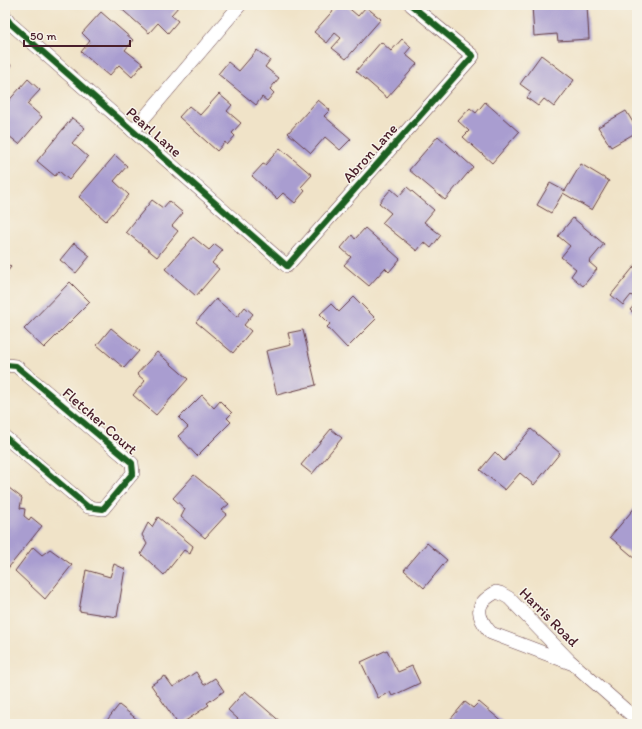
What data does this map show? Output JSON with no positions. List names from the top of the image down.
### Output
{
  "streets": {
    "street": [
      "Pearl Lane",
      "Abron Lane",
      "Fletcher Court",
      "Harris Road"
    ]
  },
  "crossings": [
    ["Pearl Lane", "Abron Lane"]
  ],
  "scale_bar": "50 m"
}
